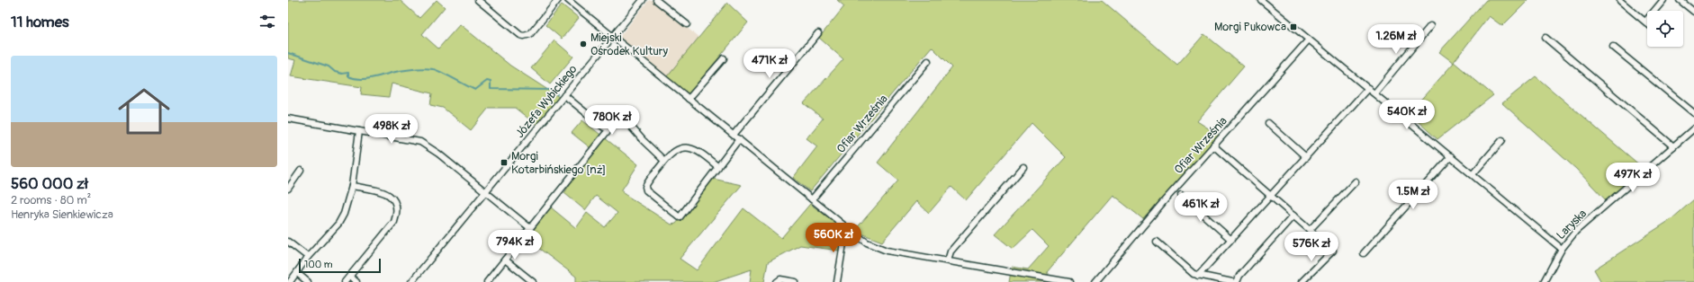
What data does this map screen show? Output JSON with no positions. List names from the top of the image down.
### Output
{
  "streets": {
    "street": ["Józefa Wybickiego", "Ofiar Września", "Laryska"]
  },
  "places": {
    "transit": ["Morgi Pukowca", "Morgi Kotarbińskiego [nż]"],
    "other": ["Miejski Ośrodek Kultury"]
  },
  "scale_bar": "100 m",
  "page": {
    "heading": "11 homes",
    "price": [
      "1.26M zł",
      "471K zł",
      "540K zł",
      "780K zł",
      "498K zł",
      "497K zł",
      "1.5M zł",
      "461K zł",
      "560K zł",
      "794K zł",
      "576K zł"
    ],
    "list": [
      {
        "name": "560 000 zł",
        "note": "2 rooms · 80 m² · Henryka Sienkiewicza"
      }
    ],
    "scale": "100 m"
  }
}
